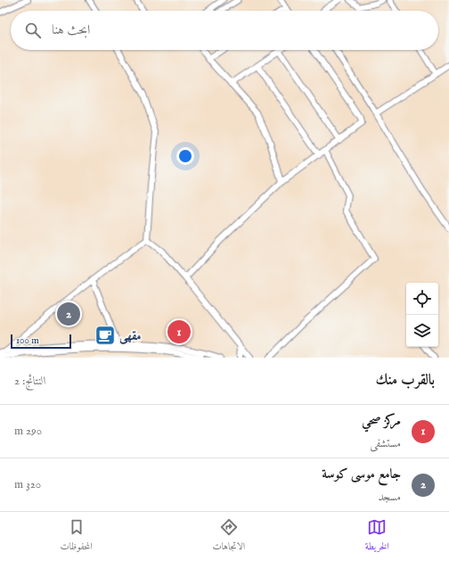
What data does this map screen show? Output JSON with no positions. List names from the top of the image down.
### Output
{
  "places": {
    "cafe": ["مقهى"]
  },
  "scale_bar": "100 m",
  "page": {
    "search": "ابحث هنا",
    "pins": ["2", "1"],
    "scale": "100 m",
    "heading": ["بالقرب منك", "النتائج: 2"],
    "list": [
      {
        "mark": "1",
        "name": "مركز صحي",
        "note": "مستشفى",
        "value": "290 m"
      },
      {
        "mark": "2",
        "name": "جامع موسى كوسة",
        "note": "مسجد",
        "value": "320 m"
      }
    ],
    "nav": ["الخريطة", "الاتجاهات", "المحفوظات"]
  }
}
